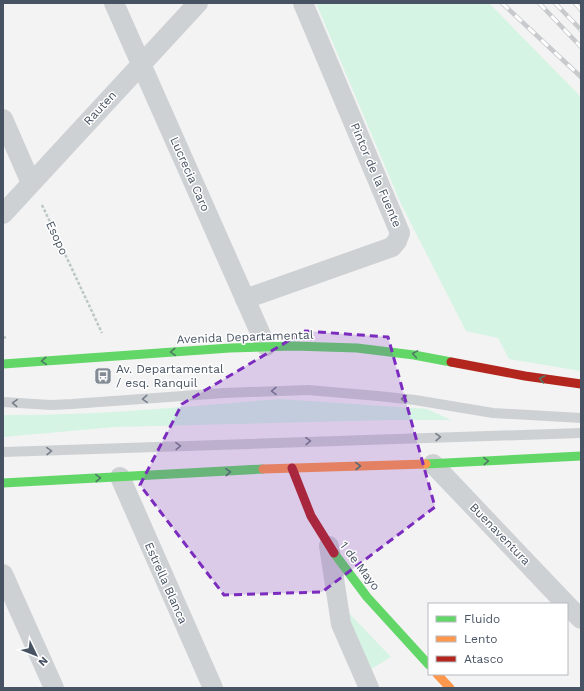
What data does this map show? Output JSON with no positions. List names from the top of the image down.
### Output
{
  "streets": {
    "main road": ["Avenida Departamental", "1 de Mayo"],
    "street": [
      "Rauten",
      "Lucrecia Caro",
      "Pintor de la Fuente",
      "Buenaventura",
      "Estrella Blanca"
    ],
    "path": ["Esopo"]
  },
  "crossings": [
    ["Rauten", "Lucrecia Caro"],
    ["Rauten", "Esopo"],
    ["Lucrecia Caro", "Pintor de la Fuente"],
    ["Lucrecia Caro", "Avenida Departamental"],
    ["Esopo", "Avenida Departamental"]
  ],
  "one_way": ["Avenida Departamental"],
  "places": {
    "bus stop": ["Av. Departamental / esq. Ranquil"]
  },
  "legend": ["Fluido", "Lento", "Atasco"],
  "north": "bottom right"
}
